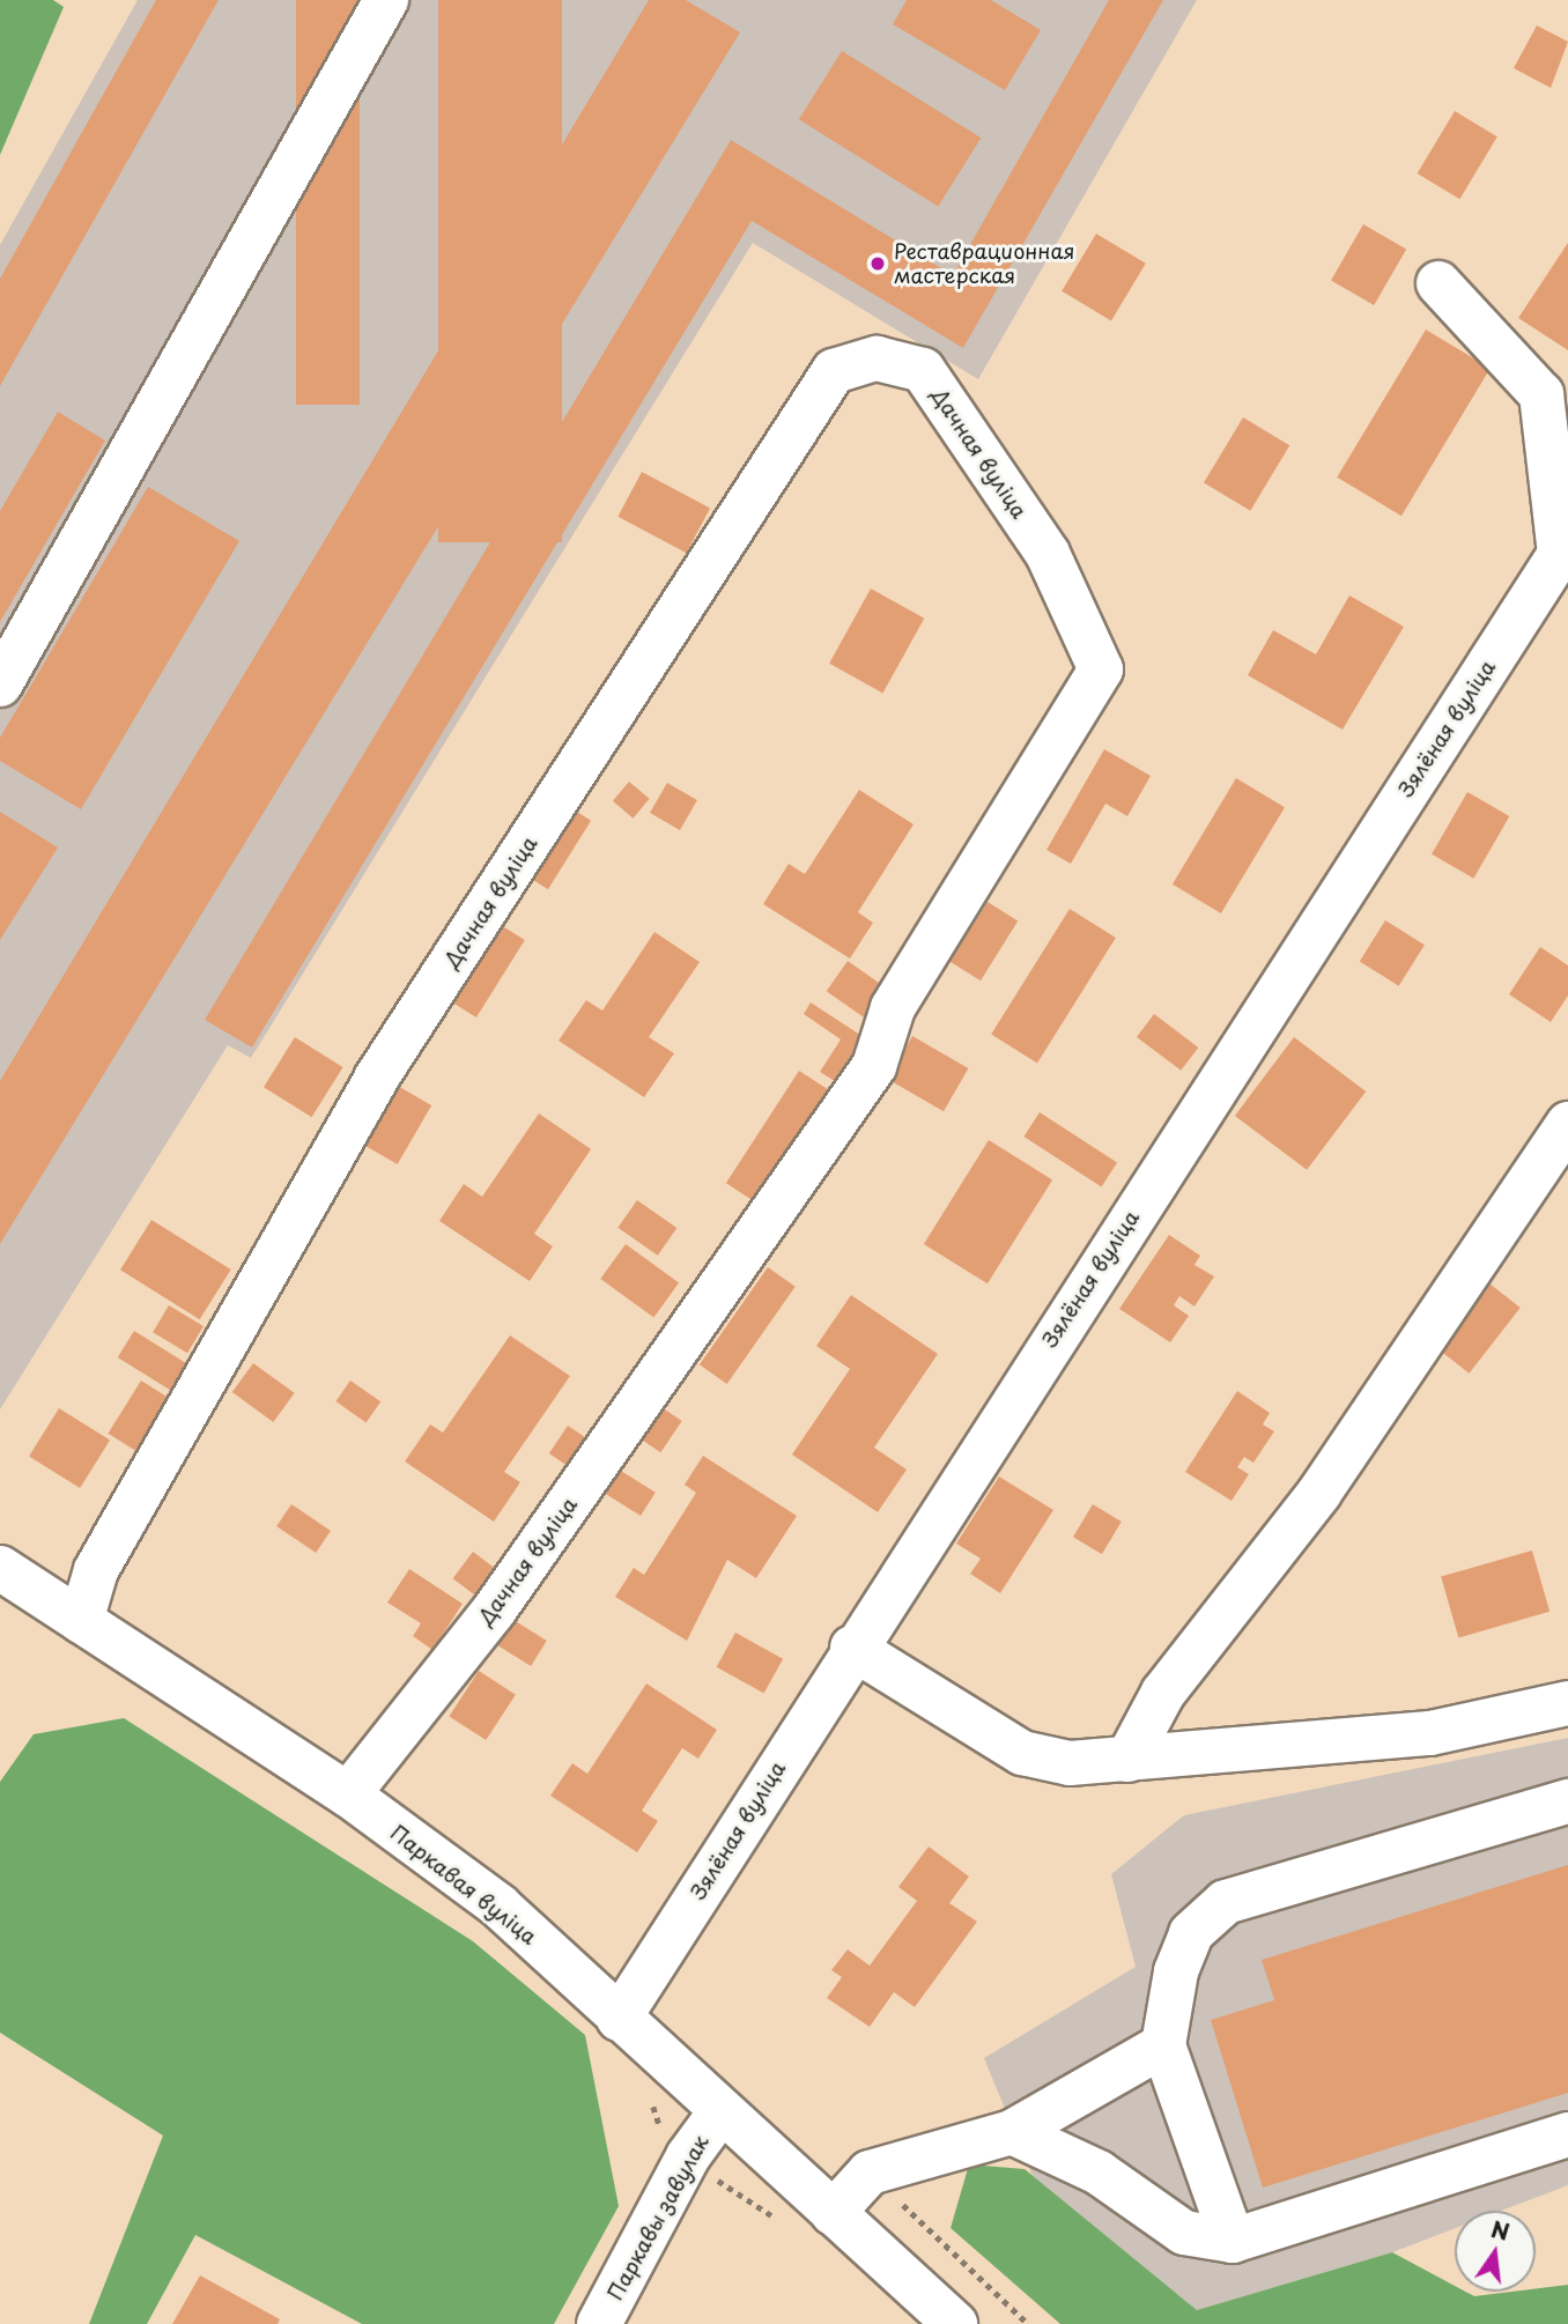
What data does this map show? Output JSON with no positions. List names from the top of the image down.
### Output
{
  "streets": {
    "street": [
      "Дачная вуліца",
      "Зялёная вуліца",
      "Паркавая вуліца",
      "Паркавы завулак"
    ]
  },
  "crossings": [
    ["Дачная вуліца", "Паркавая вуліца"],
    ["Зялёная вуліца", "Паркавая вуліца"],
    ["Паркавая вуліца", "Паркавы завулак"]
  ],
  "places": ["Реставрационная мастерская"],
  "north": "top"
}
